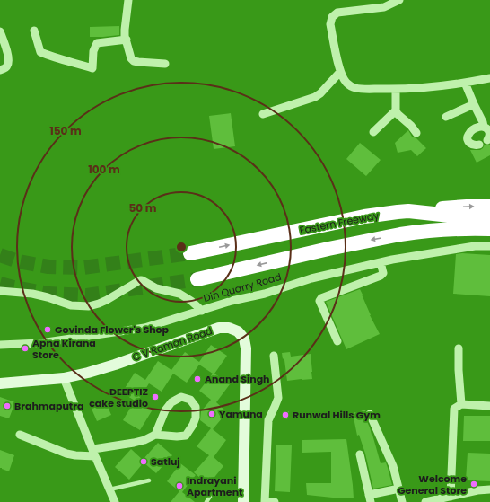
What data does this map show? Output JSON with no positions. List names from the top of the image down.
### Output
{
  "streets": {
    "highway": ["Eastern Freeway"],
    "street": ["Din Quarry Road", "C V Raman Road"]
  },
  "places": [
    "Govinda Flower's Shop",
    "Apna Kirana Store",
    "Anand Singh",
    "DEEPTIZ cake studio",
    "Brahmaputra",
    "Yamuna",
    "Runwal Hills Gym",
    "Satluj",
    "Welcome General Store",
    "Indrayani Apartment"
  ],
  "rings": ["150 m", "100 m", "50 m"]
}
